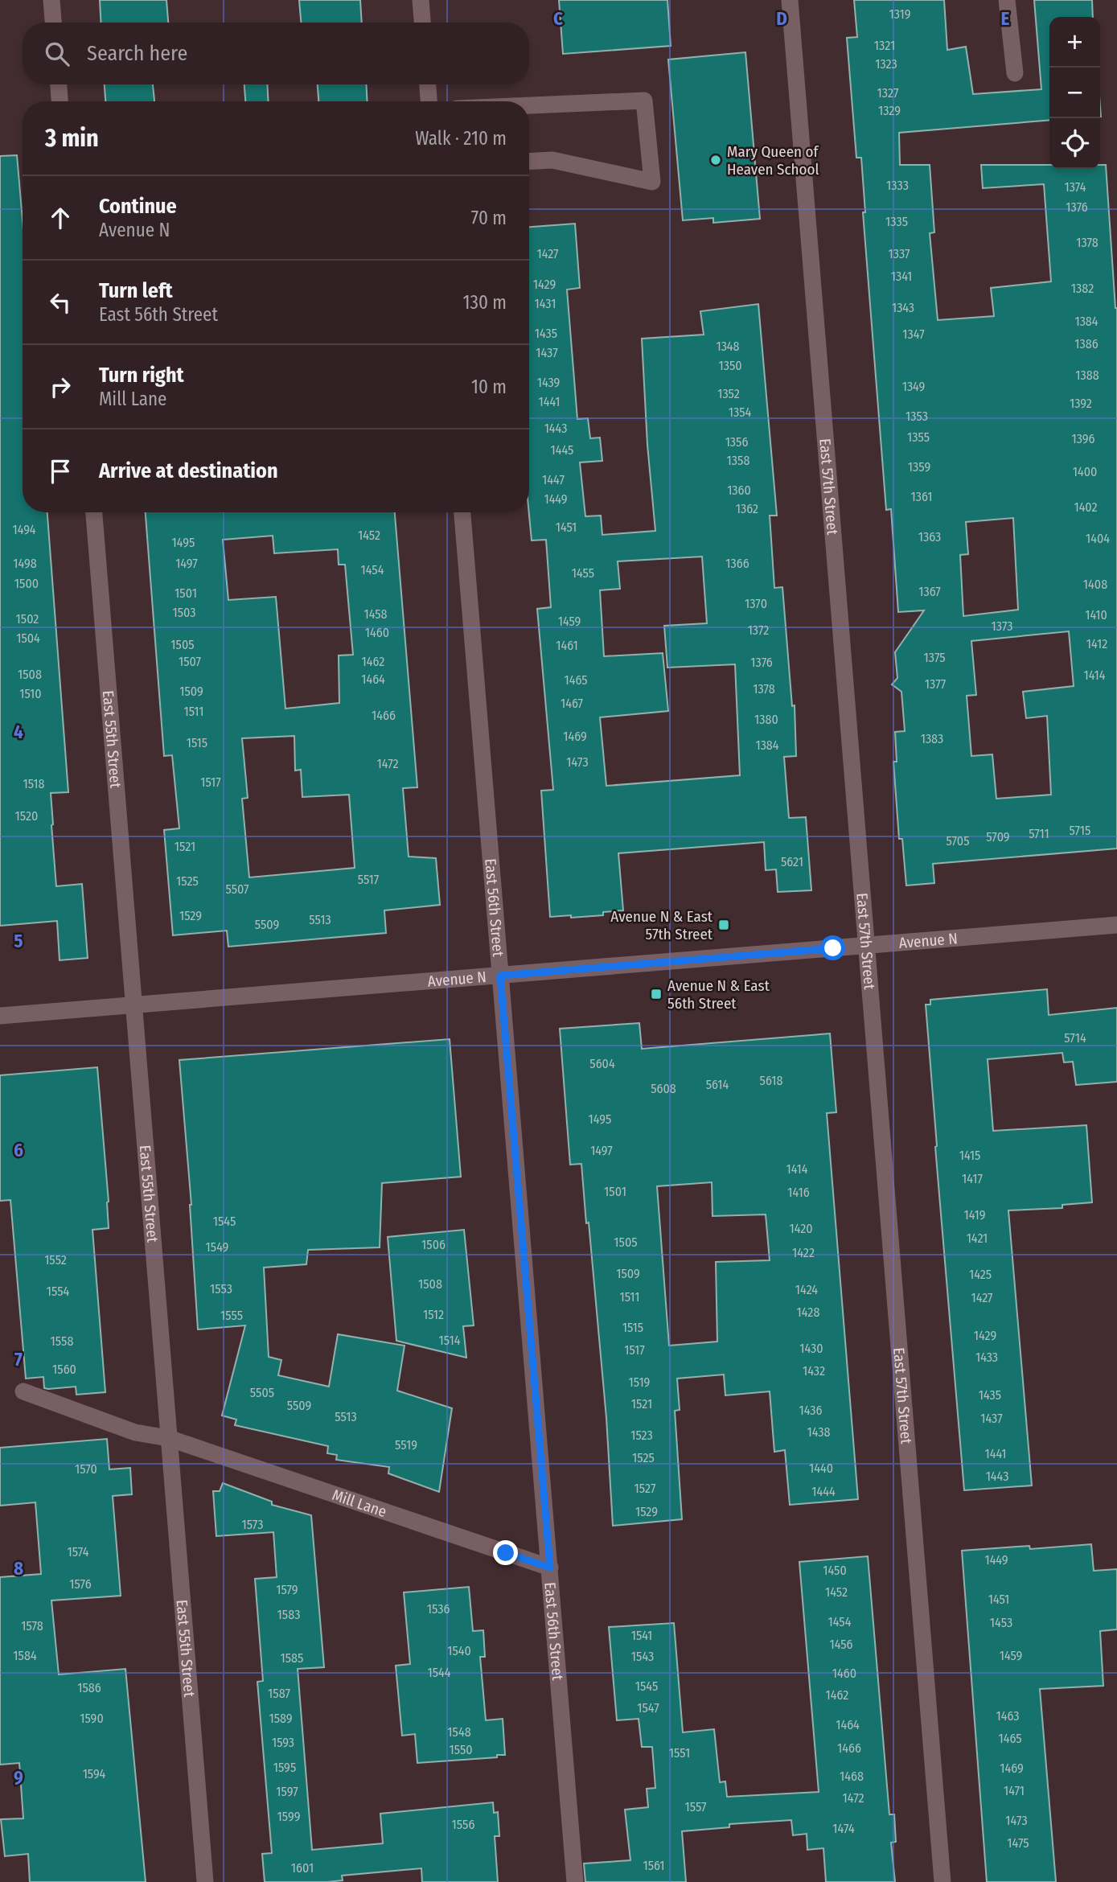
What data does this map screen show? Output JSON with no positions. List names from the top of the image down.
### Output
{
  "streets": {
    "street": [
      "East 57th Street",
      "East 55th Street",
      "East 56th Street",
      "Avenue N",
      "Mill Lane"
    ]
  },
  "crossings": [
    ["East 57th Street", "Avenue N"],
    ["East 55th Street", "Avenue N"],
    ["East 55th Street", "Mill Lane"],
    ["East 56th Street", "Avenue N"],
    ["East 56th Street", "Mill Lane"]
  ],
  "places": {
    "other": ["Mary Queen of Heaven School"],
    "transit": ["Avenue N & East 57th Street", "Avenue N & East 56th Street"]
  },
  "house_numbers": [
    "1319",
    "1321",
    "1323",
    "1327",
    "1329",
    "1333",
    "1374",
    "1376",
    "1335",
    "1378",
    "1427",
    "1337",
    "1341",
    "1429",
    "1382",
    "1431",
    "1343",
    "1384",
    "1435",
    "1347",
    "1386",
    "1348",
    "1437",
    "1350",
    "1388",
    "1439",
    "1349",
    "1352",
    "1441",
    "1392",
    "1354",
    "1353",
    "1443",
    "1355",
    "1396",
    "1356",
    "1445",
    "1358",
    "1359",
    "1400",
    "1447",
    "1360",
    "1361",
    "1449",
    "1402",
    "1362",
    "1451",
    "1494",
    "1452",
    "1363",
    "1404",
    "1495",
    "1498",
    "1497",
    "1366",
    "1454",
    "1455",
    "1500",
    "1408",
    "1367",
    "1501",
    "1370",
    "1503",
    "1458",
    "1410",
    "1502",
    "1459",
    "1373",
    "1372",
    "1460",
    "1504",
    "1412",
    "1505",
    "1461",
    "1375",
    "1507",
    "1462",
    "1376",
    "1508",
    "1414",
    "1464",
    "1465",
    "1377",
    "1378",
    "1509",
    "1510",
    "1467",
    "1511",
    "1466",
    "1380",
    "1469",
    "1383",
    "1515",
    "1384",
    "1473",
    "1472",
    "1517",
    "1518",
    "1520",
    "5715",
    "5711",
    "5709",
    "5705",
    "1521",
    "5621",
    "5517",
    "1525",
    "5507",
    "1529",
    "5513",
    "5509",
    "5714",
    "5604",
    "5618",
    "5614",
    "5608",
    "1495",
    "1497",
    "1415",
    "1414",
    "1417",
    "1501",
    "1416",
    "1419",
    "1545",
    "1420",
    "1421",
    "1505",
    "1506",
    "1549",
    "1422",
    "1552",
    "1509",
    "1425",
    "1508",
    "1553",
    "1424",
    "1554",
    "1511",
    "1427",
    "1428",
    "1512",
    "1555",
    "1515",
    "1429",
    "1514",
    "1558",
    "1430",
    "1517",
    "1433",
    "1560",
    "1432",
    "1519",
    "5505",
    "1435",
    "1521",
    "5509",
    "1436",
    "5513",
    "1437",
    "1438",
    "1523",
    "5519",
    "1441",
    "1525",
    "1440",
    "1570",
    "1443",
    "1527",
    "1444",
    "1529",
    "1573",
    "1574",
    "1449",
    "1450",
    "1576",
    "1579",
    "1452",
    "1451",
    "1536",
    "1583",
    "1454",
    "1453",
    "1578",
    "1541",
    "1456",
    "1540",
    "1584",
    "1459",
    "1543",
    "1585",
    "1544",
    "1460",
    "1545",
    "1586",
    "1587",
    "1462",
    "1547",
    "1463",
    "1590",
    "1589",
    "1464",
    "1548",
    "1465",
    "1593",
    "1466",
    "1550",
    "1551",
    "1595",
    "1469",
    "1594",
    "1468",
    "1471",
    "1597",
    "1472",
    "1557",
    "1599",
    "1473",
    "1556",
    "1474",
    "1475",
    "1561",
    "1601"
  ],
  "page": {
    "map_buttons": ["+", "−"],
    "search": "Search here",
    "heading": ["3 min", "Walk · 210 m"],
    "list": [
      ["Continue", "Avenue N", "70 m"],
      ["Turn left", "East 56th Street", "130 m"],
      ["Turn right", "Mill Lane", "10 m"],
      "Arrive at destination"
    ]
  },
  "grid": {
    "columns": ["C", "D", "E"],
    "rows": [
      "4",
      "5",
      "6",
      "7",
      "8",
      "9"
    ]
  }
}
